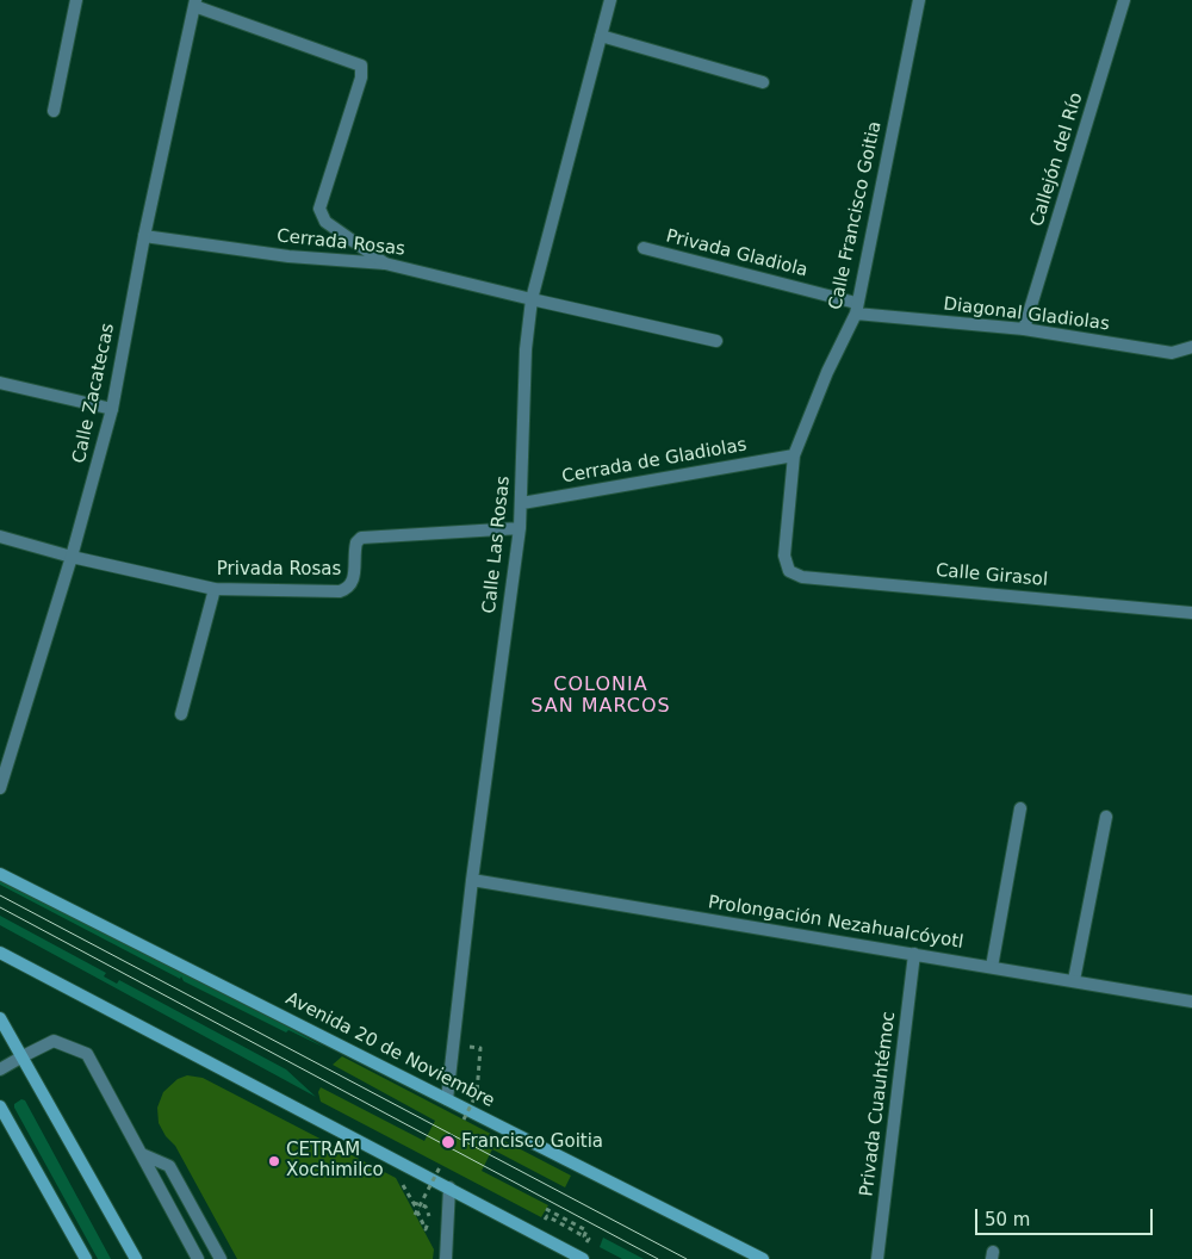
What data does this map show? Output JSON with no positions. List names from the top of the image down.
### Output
{
  "streets": {
    "main road": ["Avenida 20 de Noviembre"],
    "street": [
      "Callejón del Río",
      "Calle Francisco Goitia",
      "Cerrada Rosas",
      "Privada Gladiola",
      "Diagonal Gladiolas",
      "Calle Zacatecas",
      "Cerrada de Gladiolas",
      "Calle Las Rosas",
      "Privada Rosas",
      "Calle Girasol",
      "Prolongación Nezahualcóyotl",
      "Privada Cuauhtémoc"
    ]
  },
  "crossings": [
    ["Callejón del Río", "Diagonal Gladiolas"],
    ["Calle Francisco Goitia", "Privada Gladiola"],
    ["Calle Francisco Goitia", "Diagonal Gladiolas"],
    ["Calle Francisco Goitia", "Cerrada de Gladiolas"],
    ["Calle Francisco Goitia", "Calle Girasol"],
    ["Cerrada Rosas", "Calle Zacatecas"],
    ["Cerrada Rosas", "Calle Las Rosas"],
    ["Privada Gladiola", "Diagonal Gladiolas"],
    ["Calle Zacatecas", "Privada Rosas"],
    ["Cerrada de Gladiolas", "Calle Las Rosas"],
    ["Calle Las Rosas", "Privada Rosas"],
    ["Calle Las Rosas", "Prolongación Nezahualcóyotl"],
    ["Calle Las Rosas", "Avenida 20 de Noviembre"],
    ["Prolongación Nezahualcóyotl", "Privada Cuauhtémoc"]
  ],
  "districts": ["COLONIA SAN MARCOS"],
  "places": ["Francisco Goitia", "CETRAM Xochimilco"],
  "scale_bar": "50 m"
}
